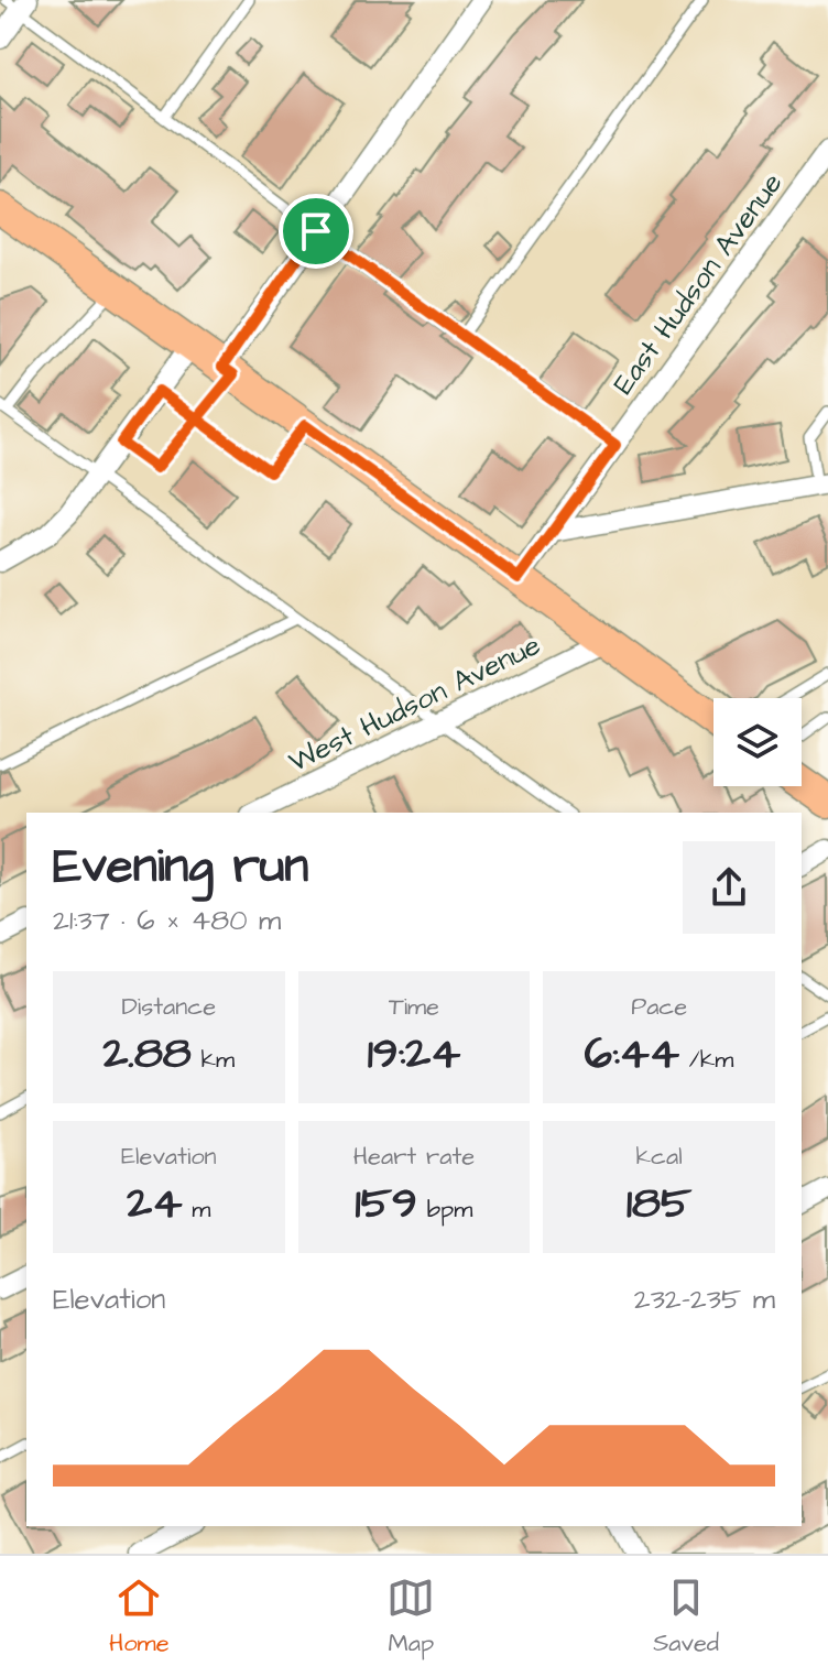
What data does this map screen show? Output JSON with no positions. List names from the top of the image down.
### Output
{
  "streets": {
    "street": ["East Hudson Avenue", "West Hudson Avenue"]
  },
  "page": {
    "heading": ["Evening run", "21:37 · 6 × 480 m"],
    "stats": [
      ["Distance", "2.88 km"],
      ["Time", "19:24"],
      ["Pace", "6:44 /km"],
      ["Elevation", "24 m"],
      ["Heart rate", "159 bpm"],
      ["kcal", "185"]
    ],
    "chart": ["Elevation", "232–235 m"],
    "tabs": ["Home", "Map", "Saved"]
  }
}
